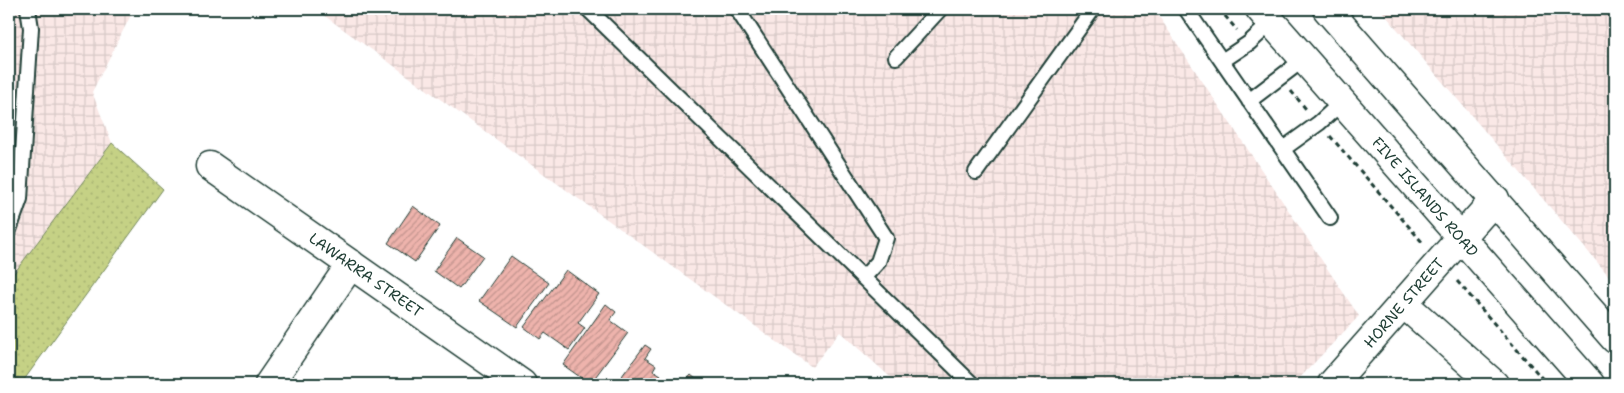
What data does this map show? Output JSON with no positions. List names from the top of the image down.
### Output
{
  "streets": {
    "main road": ["FIVE ISLANDS ROAD", "LAWARRA STREET", "HORNE STREET"]
  },
  "crossings": [
    ["FIVE ISLANDS ROAD", "HORNE STREET"]
  ]
}
